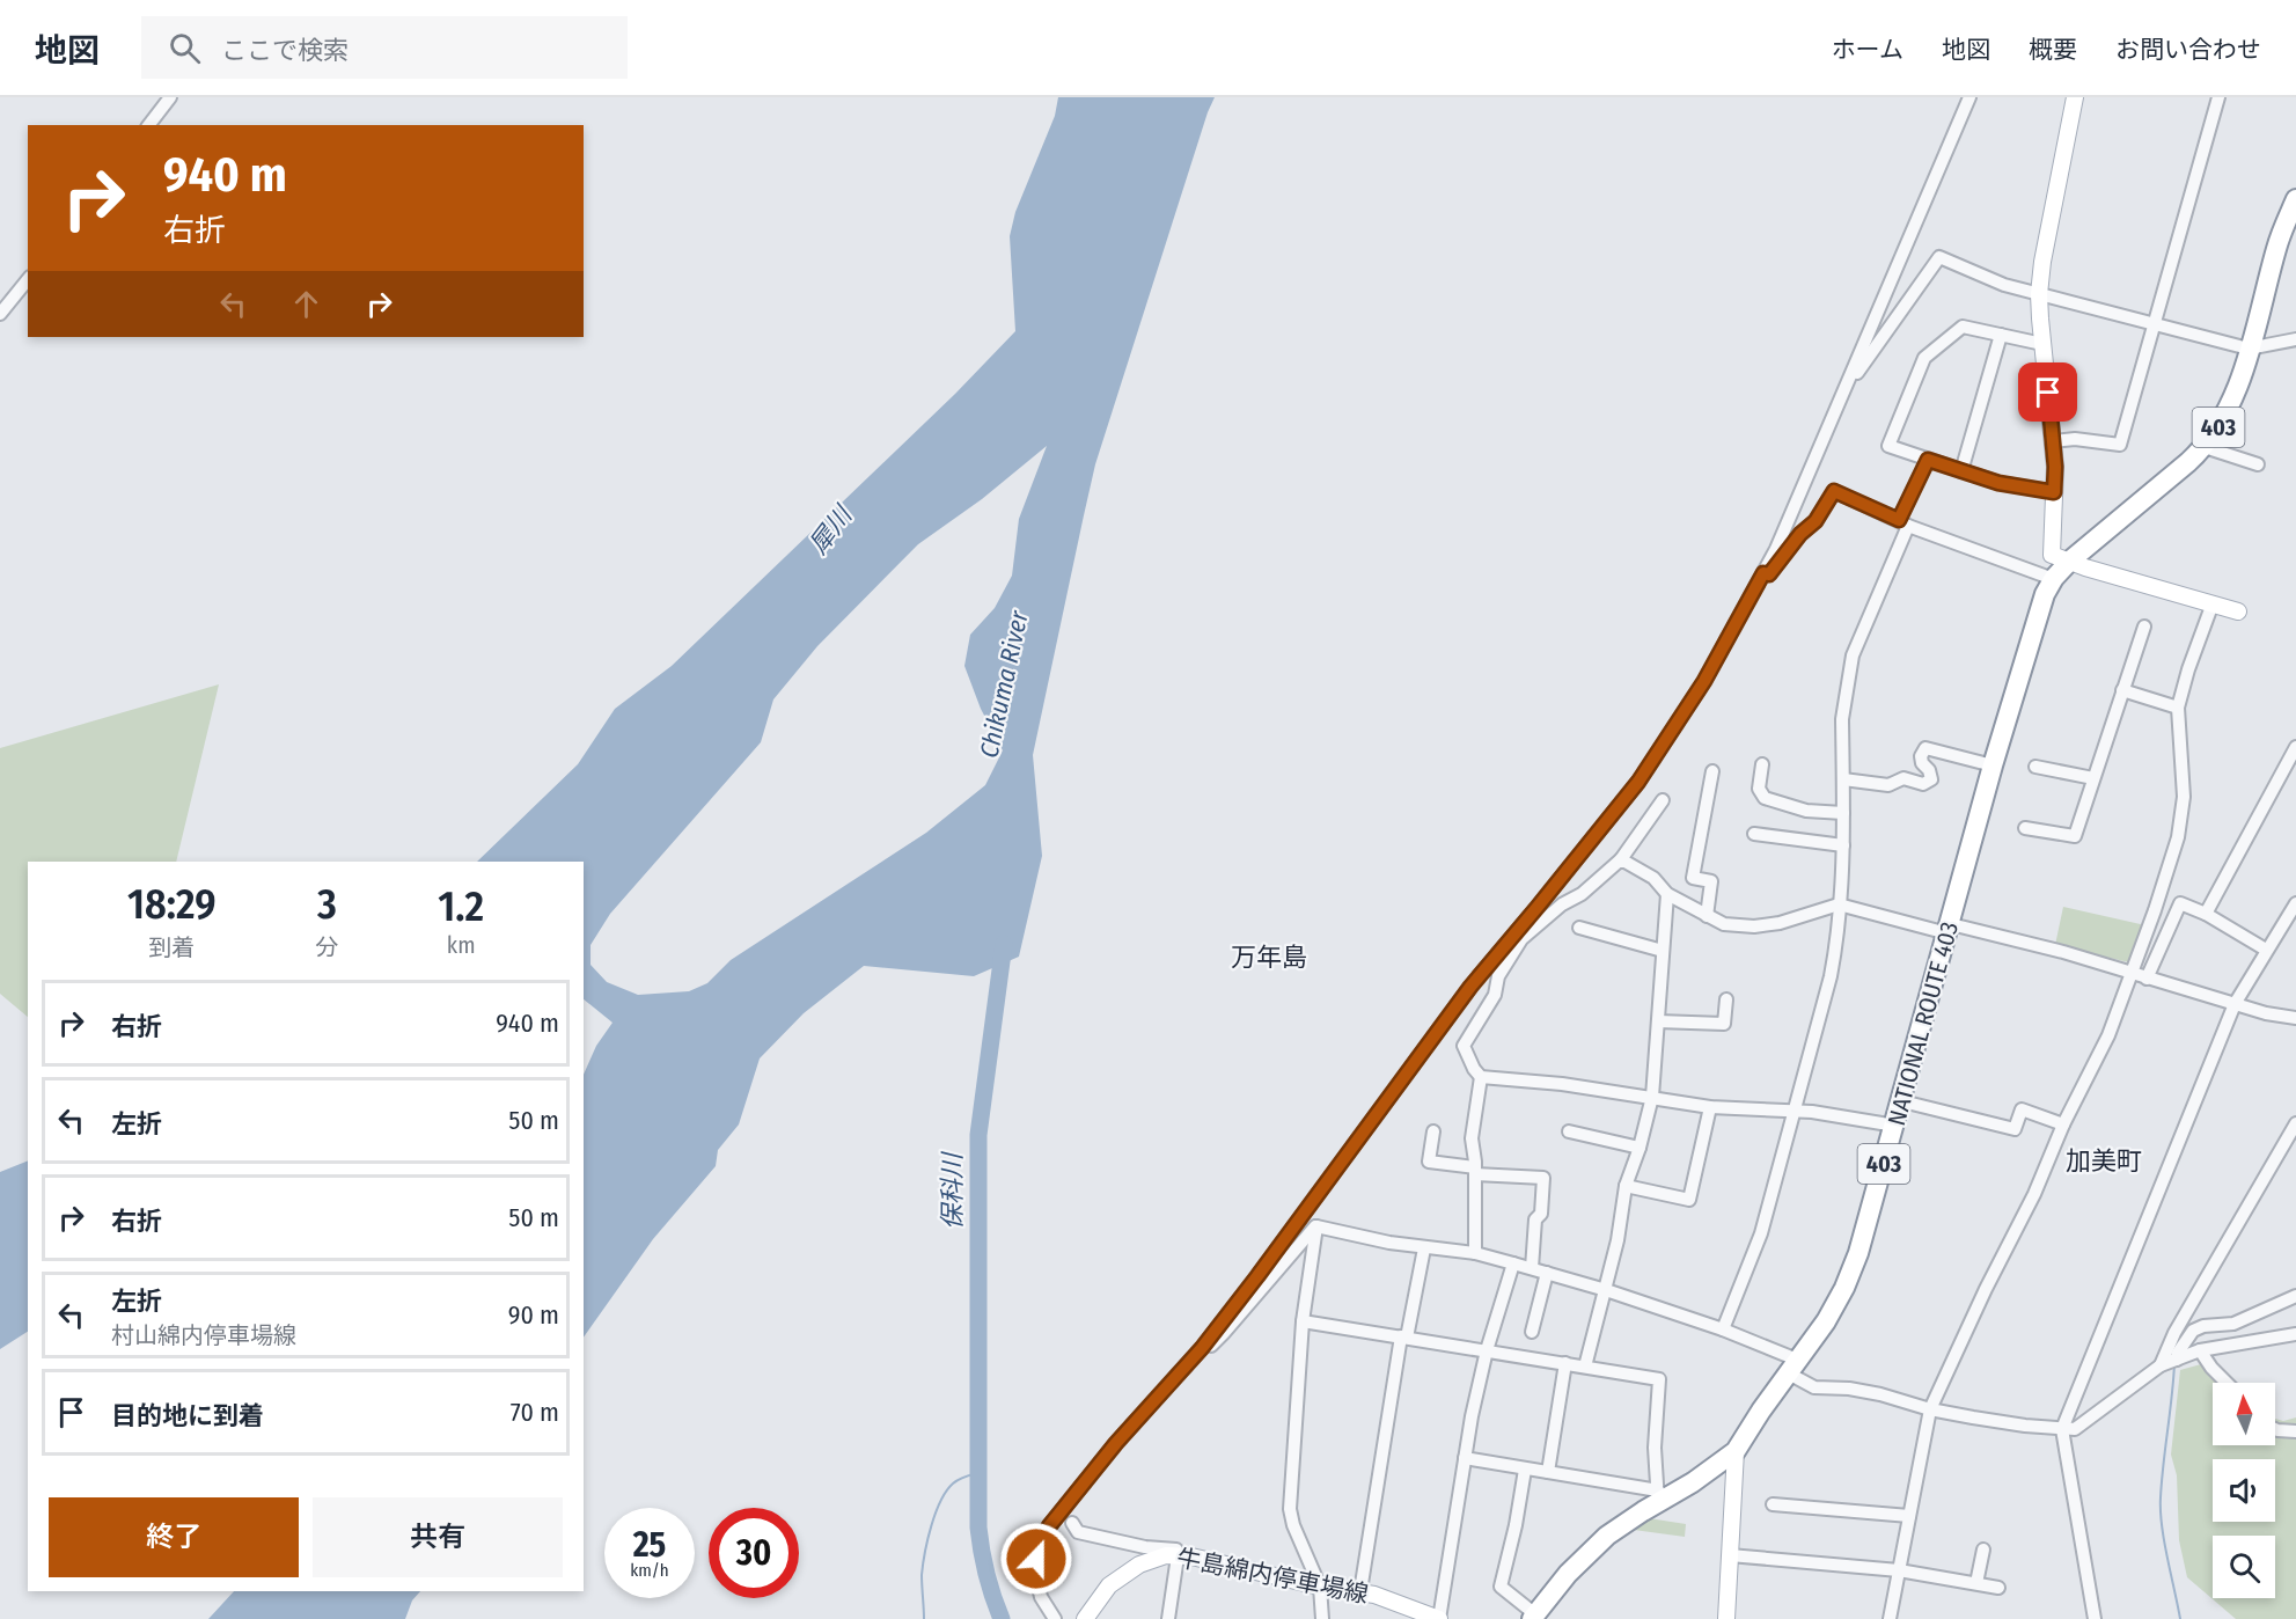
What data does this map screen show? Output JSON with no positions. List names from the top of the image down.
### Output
{
  "streets": {
    "highway": ["403", "NATIONAL ROUTE 403"],
    "main road": ["牛島綿内停車場線"]
  },
  "crossings": [
    ["403", "NATIONAL ROUTE 403"]
  ],
  "districts": ["万年島", "加美町"],
  "water": ["犀川", "Chikuma River", "保科川"],
  "north": "top",
  "page": {
    "header": "地図",
    "search": "ここで検索",
    "nav": [
      "ホーム",
      "地図",
      "概要",
      "お問い合わせ"
    ],
    "turn": ["940 m", "右折"],
    "eta": [
      "18:29",
      "到着",
      "3",
      "分",
      "1.2",
      "km"
    ],
    "list": [
      {
        "name": "右折",
        "value": "940 m"
      },
      {
        "name": "左折",
        "value": "50 m"
      },
      {
        "name": "右折",
        "value": "50 m"
      },
      {
        "name": "左折",
        "note": "村山綿内停車場線",
        "value": "90 m"
      },
      {
        "name": "目的地に到着",
        "value": "70 m"
      }
    ],
    "buttons": ["終了", "共有"],
    "speed": "25 km/h",
    "limit": "30"
  }
}
